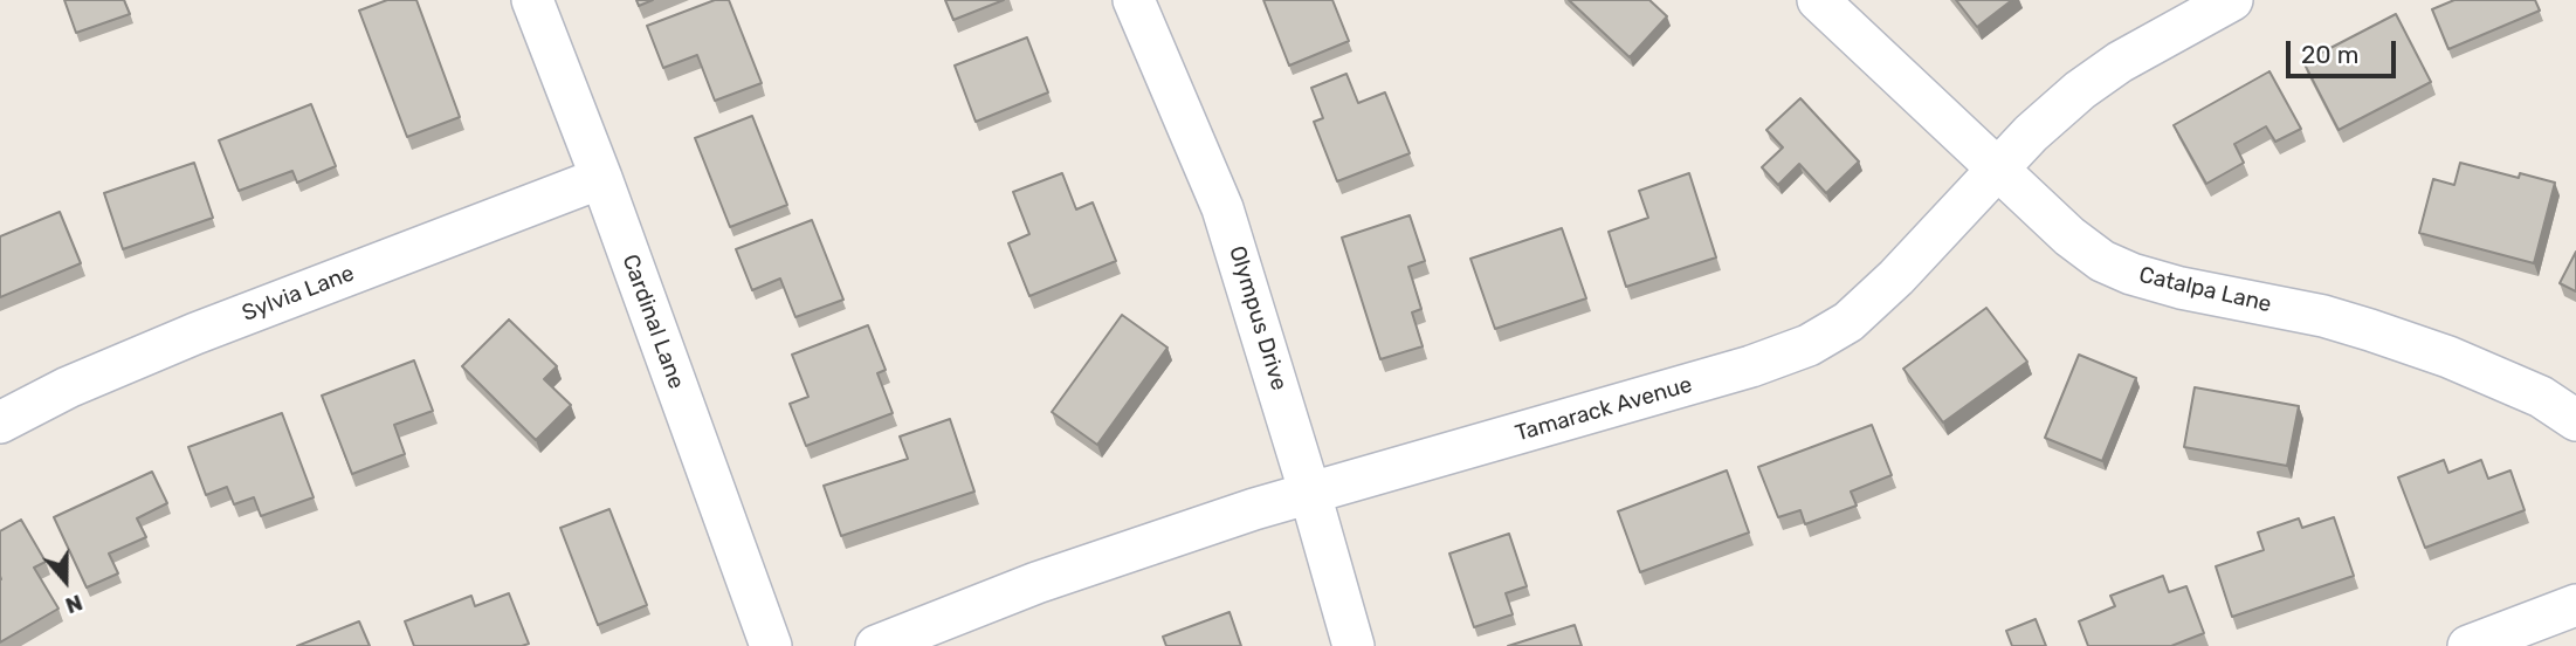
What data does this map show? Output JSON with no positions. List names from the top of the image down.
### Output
{
  "streets": {
    "street": [
      "Catalpa Lane",
      "Sylvia Lane",
      "Olympus Drive",
      "Cardinal Lane",
      "Tamarack Avenue"
    ]
  },
  "crossings": [
    ["Catalpa Lane", "Tamarack Avenue"],
    ["Sylvia Lane", "Cardinal Lane"],
    ["Olympus Drive", "Tamarack Avenue"]
  ],
  "scale_bar": "20 m",
  "north": "bottom"
}
